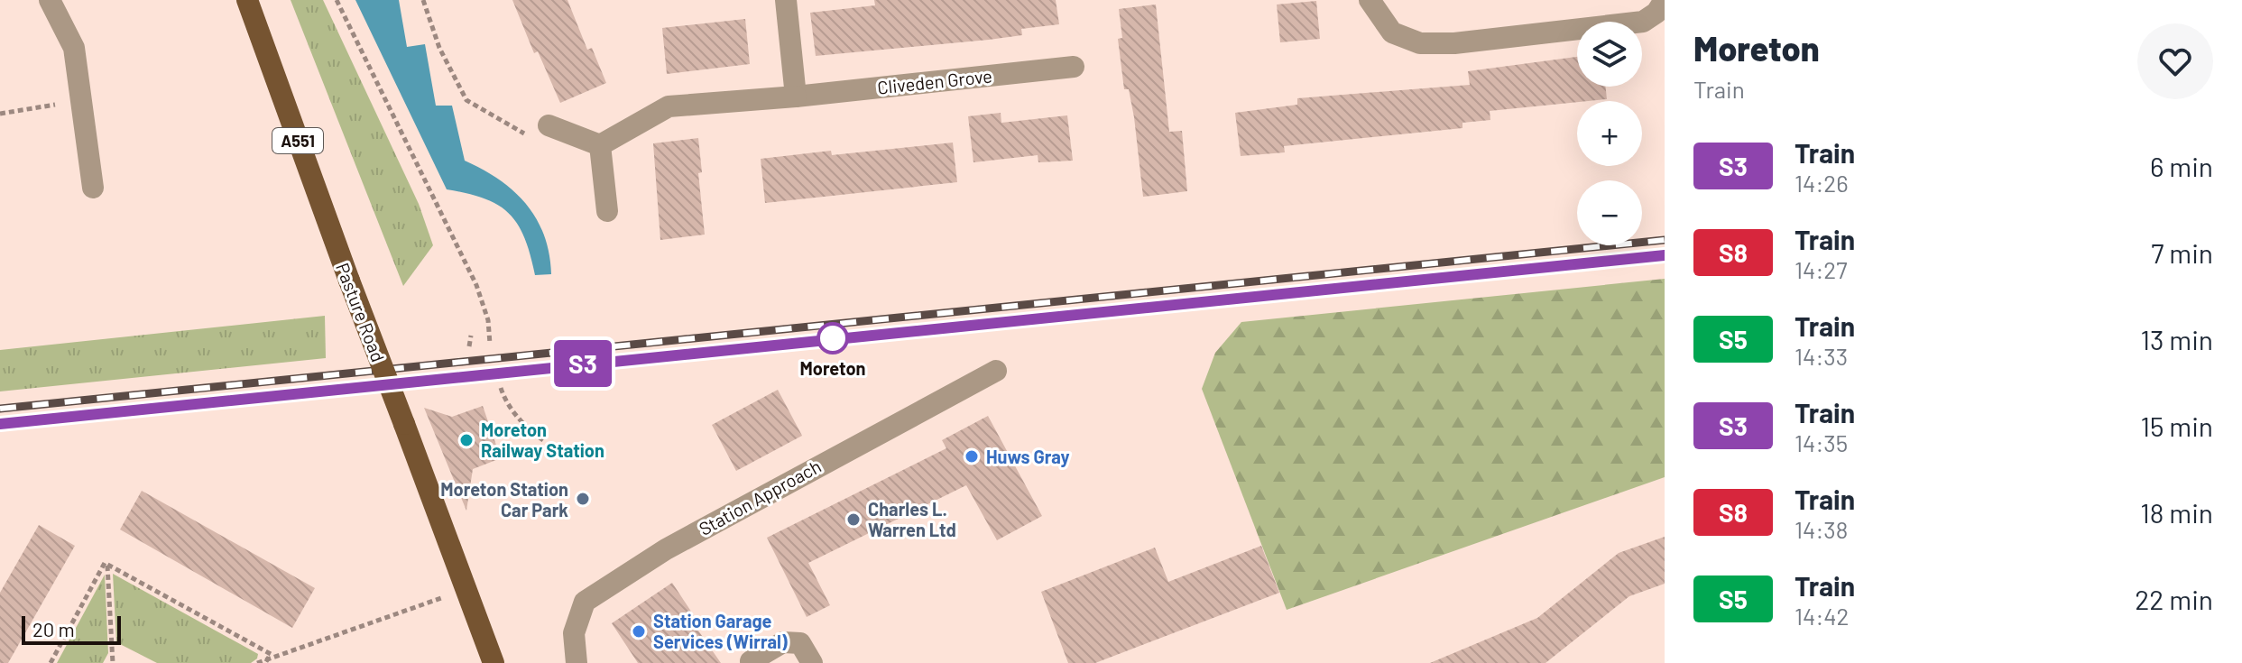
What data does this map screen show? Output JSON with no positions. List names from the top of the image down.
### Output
{
  "streets": {
    "main road": ["A551", "Pasture Road"],
    "street": ["Cliveden Grove", "Station Approach"]
  },
  "places": [
    "Moreton",
    "Moreton Railway Station",
    "Huws Gray",
    "Moreton Station Car Park",
    "Charles L. Warren Ltd",
    "Station Garage Services (Wirral)"
  ],
  "scale_bar": "20 m",
  "page": {
    "on_map": "S3",
    "heading": ["Moreton", "Train"],
    "map_buttons": ["+", "−"],
    "list": [
      {
        "mark": "S3",
        "name": "Train",
        "note": "14:26",
        "value": "6 min"
      },
      {
        "mark": "S8",
        "name": "Train",
        "note": "14:27",
        "value": "7 min"
      },
      {
        "mark": "S5",
        "name": "Train",
        "note": "14:33",
        "value": "13 min"
      },
      {
        "mark": "S3",
        "name": "Train",
        "note": "14:35",
        "value": "15 min"
      },
      {
        "mark": "S8",
        "name": "Train",
        "note": "14:38",
        "value": "18 min"
      },
      {
        "mark": "S5",
        "name": "Train",
        "note": "14:42",
        "value": "22 min"
      }
    ],
    "scale": "20 m"
  }
}
